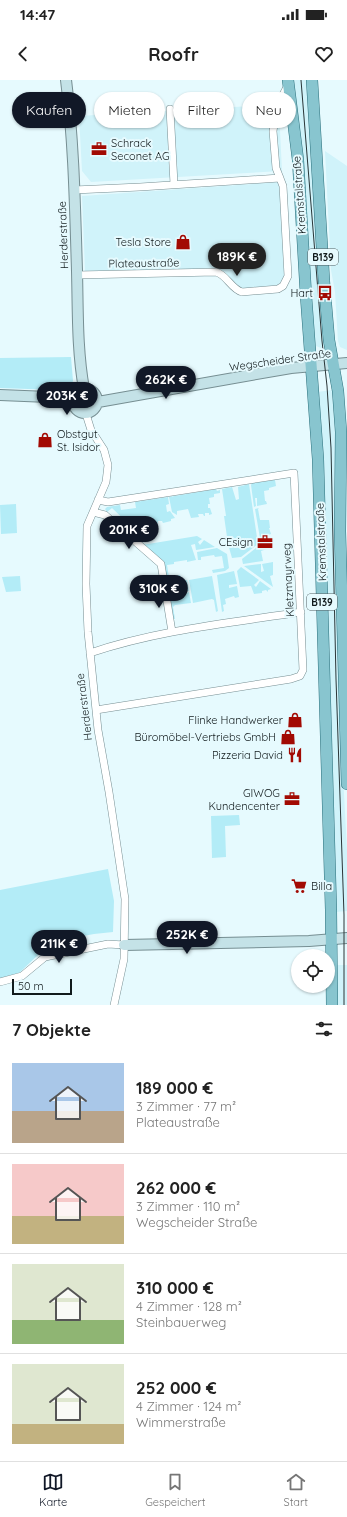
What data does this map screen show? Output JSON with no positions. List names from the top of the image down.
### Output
{
  "streets": {
    "main road": ["Kremstalstraße", "B139"],
    "street": [
      "Herderstraße",
      "Plateaustraße",
      "Wegscheider Straße",
      "Kletzmayrweg"
    ]
  },
  "crossings": [
    ["Kremstalstraße", "B139"],
    ["Kremstalstraße", "Plateaustraße"],
    ["Kremstalstraße", "Wegscheider Straße"],
    ["Herderstraße", "Plateaustraße"],
    ["Herderstraße", "Wegscheider Straße"],
    ["Herderstraße", "Kletzmayrweg"],
    ["B139", "Wegscheider Straße"]
  ],
  "places": {
    "office": ["Schrack Seconet AG", "CEsign", "GIWOG Kundencenter"],
    "shop": [
      "Tesla Store",
      "Obstgut St. Isidor",
      "Flinke Handwerker",
      "Büromöbel-Vertriebs GmbH"
    ],
    "bus stop": ["Hart"],
    "restaurant": ["Pizzeria David"],
    "supermarket": ["Billa"]
  },
  "scale_bar": "50 m",
  "page": {
    "status": "14:47",
    "header": "Roofr",
    "chip": [
      "Kaufen",
      "Mieten",
      "Filter",
      "Neu"
    ],
    "price": [
      "189K €",
      "262K €",
      "203K €",
      "201K €",
      "310K €",
      "252K €",
      "211K €"
    ],
    "scale": "50 m",
    "heading": "7 Objekte",
    "list": [
      {
        "name": "189 000 €",
        "note": "3 Zimmer · 77 m² · Plateaustraße"
      },
      {
        "name": "262 000 €",
        "note": "3 Zimmer · 110 m² · Wegscheider Straße"
      },
      {
        "name": "310 000 €",
        "note": "4 Zimmer · 128 m² · Steinbauerweg"
      },
      {
        "name": "252 000 €",
        "note": "4 Zimmer · 124 m² · Wimmerstraße"
      }
    ],
    "tabs": ["Karte", "Gespeichert", "Start"]
  }
}
